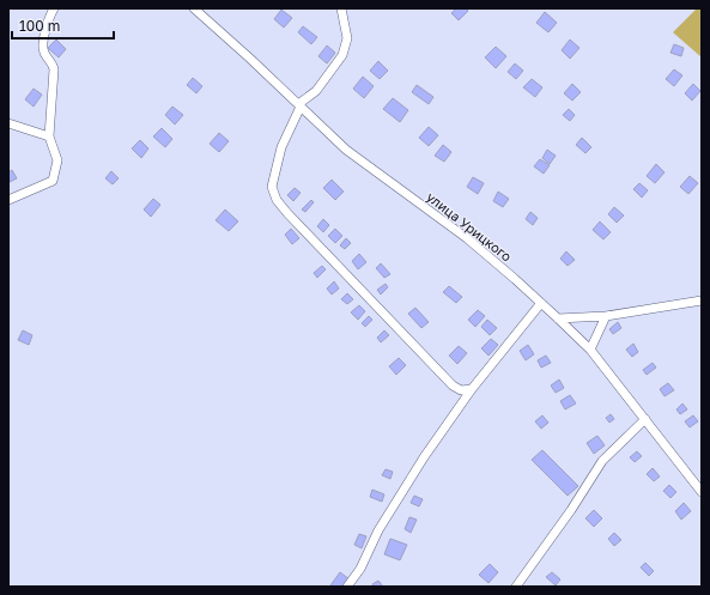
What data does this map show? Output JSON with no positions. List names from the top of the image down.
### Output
{
  "streets": {
    "street": ["улица Урицкого"]
  },
  "scale_bar": "100 m"
}
